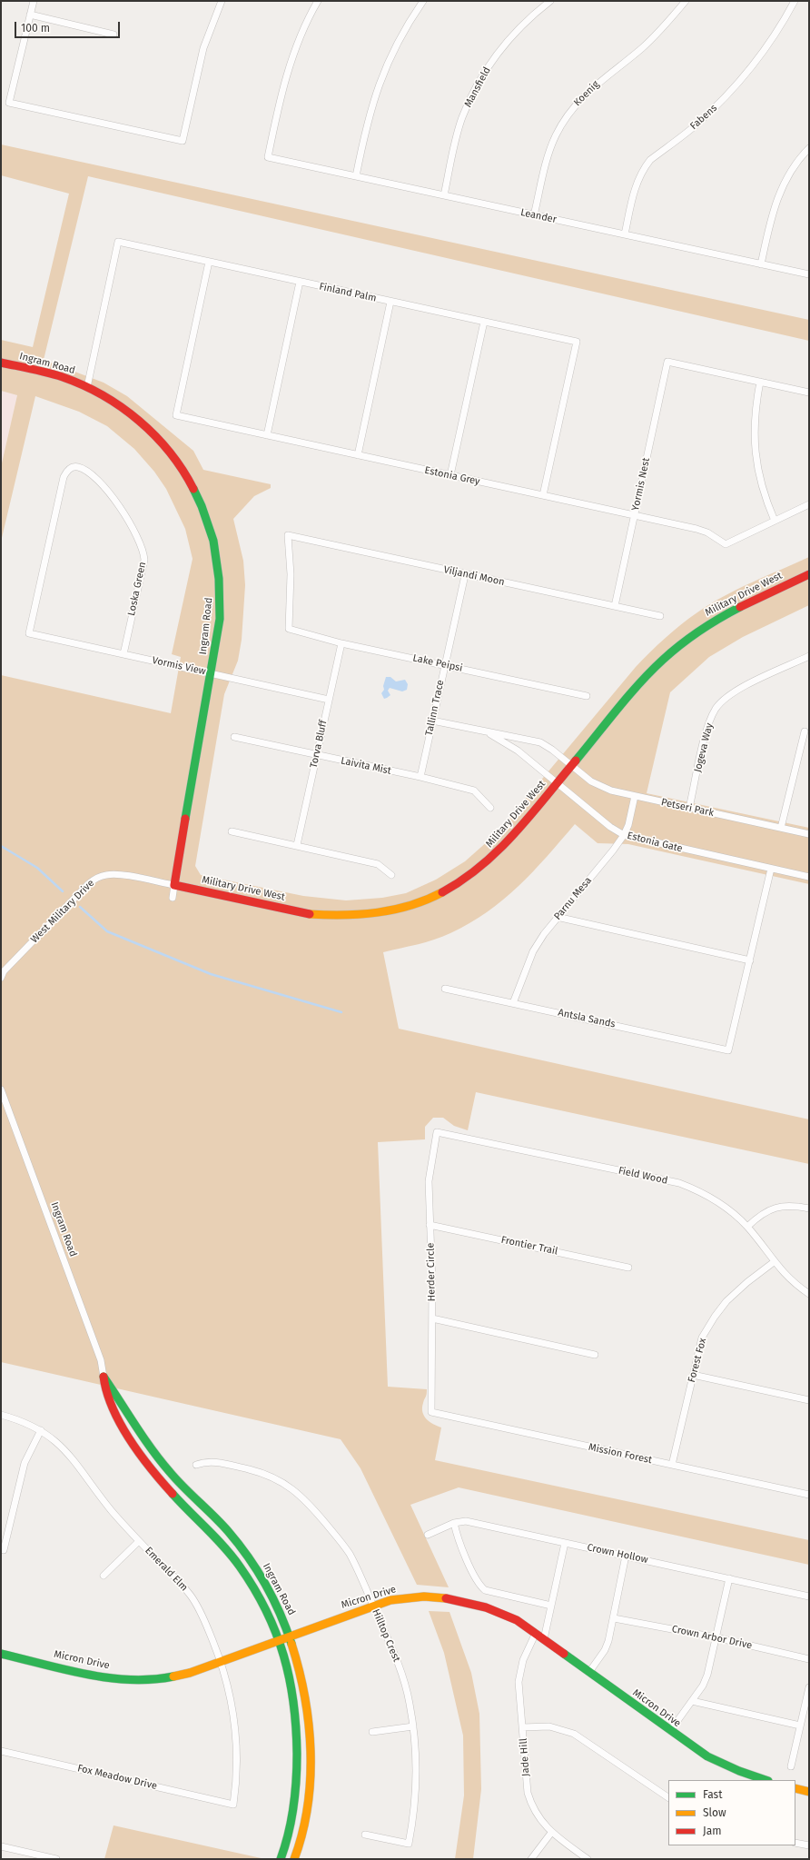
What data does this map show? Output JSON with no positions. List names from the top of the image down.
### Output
{
  "streets": {
    "street": [
      "Mansfield",
      "Koenig",
      "Fabens",
      "Leander",
      "Finland Palm",
      "Ingram Road",
      "Estonia Grey",
      "Yormis Nest",
      "Viljandi Moon",
      "Loska Green",
      "Military Drive West",
      "Lake Peipsi",
      "Vormis View",
      "Tallinn Trace",
      "Torva Bluff",
      "Jogeva Way",
      "Laivita Mist",
      "Petseri Park",
      "Estonia Gate",
      "Parnu Mesa",
      "West Military Drive",
      "Antsla Sands",
      "Field Wood",
      "Frontier Trail",
      "Herder Circle",
      "Forest Fox",
      "Mission Forest",
      "Crown Hollow",
      "Emerald Elm",
      "Micron Drive",
      "Hilltop Crest",
      "Crown Arbor Drive",
      "Jade Hill",
      "Fox Meadow Drive"
    ]
  },
  "crossings": [
    ["Mansfield", "Leander"],
    ["Koenig", "Leander"],
    ["Fabens", "Leander"],
    ["Finland Palm", "Ingram Road"],
    ["Finland Palm", "Estonia Grey"],
    ["Ingram Road", "Military Drive West"],
    ["Ingram Road", "Vormis View"],
    ["Ingram Road", "West Military Drive"],
    ["Ingram Road", "Micron Drive"],
    ["Estonia Grey", "Yormis Nest"],
    ["Yormis Nest", "Viljandi Moon"],
    ["Viljandi Moon", "Lake Peipsi"],
    ["Viljandi Moon", "Tallinn Trace"],
    ["Loska Green", "Vormis View"],
    ["Military Drive West", "Petseri Park"],
    ["Military Drive West", "Estonia Gate"],
    ["Military Drive West", "West Military Drive"],
    ["Lake Peipsi", "Tallinn Trace"],
    ["Lake Peipsi", "Torva Bluff"],
    ["Vormis View", "Torva Bluff"],
    ["Tallinn Trace", "Laivita Mist"],
    ["Tallinn Trace", "Estonia Gate"],
    ["Torva Bluff", "Laivita Mist"],
    ["Jogeva Way", "Petseri Park"],
    ["Petseri Park", "Estonia Gate"],
    ["Petseri Park", "Parnu Mesa"],
    ["Estonia Gate", "Parnu Mesa"],
    ["Parnu Mesa", "Antsla Sands"],
    ["Field Wood", "Herder Circle"],
    ["Field Wood", "Forest Fox"],
    ["Frontier Trail", "Herder Circle"],
    ["Herder Circle", "Mission Forest"],
    ["Forest Fox", "Mission Forest"],
    ["Emerald Elm", "Micron Drive"],
    ["Emerald Elm", "Fox Meadow Drive"],
    ["Micron Drive", "Hilltop Crest"],
    ["Micron Drive", "Jade Hill"]
  ],
  "legend": ["Fast", "Slow", "Jam"],
  "scale_bar": "100 m"
}
